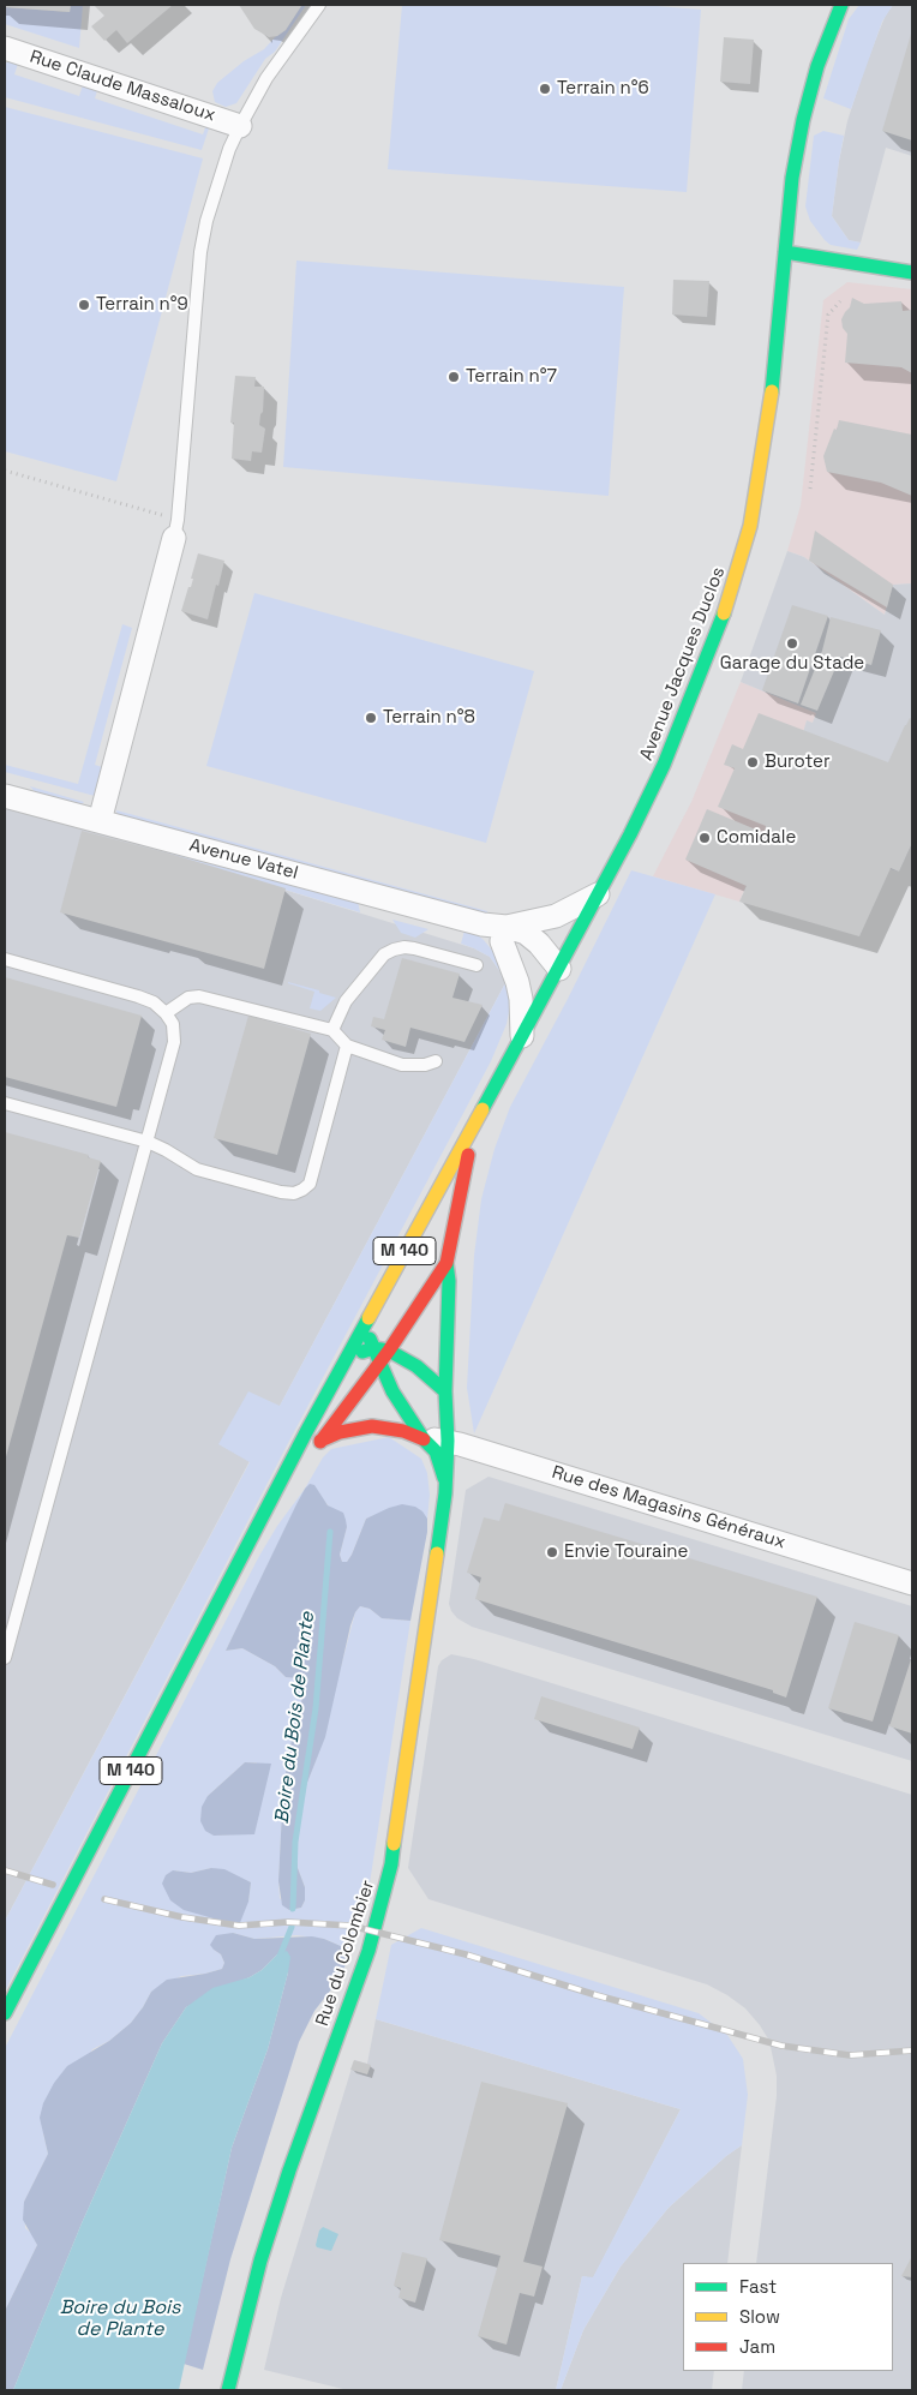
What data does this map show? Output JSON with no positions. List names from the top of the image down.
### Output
{
  "streets": {
    "main road": ["Avenue Jacques Duclos", "M 140", "Rue du Colombier"],
    "street": ["Rue Claude Massaloux", "Avenue Vatel", "Rue des Magasins Généraux"]
  },
  "crossings": [
    ["Avenue Jacques Duclos", "Avenue Vatel"],
    ["Avenue Jacques Duclos", "M 140"],
    ["M 140", "Rue du Colombier"],
    ["Rue des Magasins Généraux", "Rue du Colombier"]
  ],
  "water": ["Boire du Bois de Plante"],
  "places": [
    "Terrain n°6",
    "Terrain n°9",
    "Terrain n°7",
    "Garage du Stade",
    "Terrain n°8",
    "Buroter",
    "Comidale",
    "Envie Touraine"
  ],
  "legend": ["Fast", "Slow", "Jam"]
}
